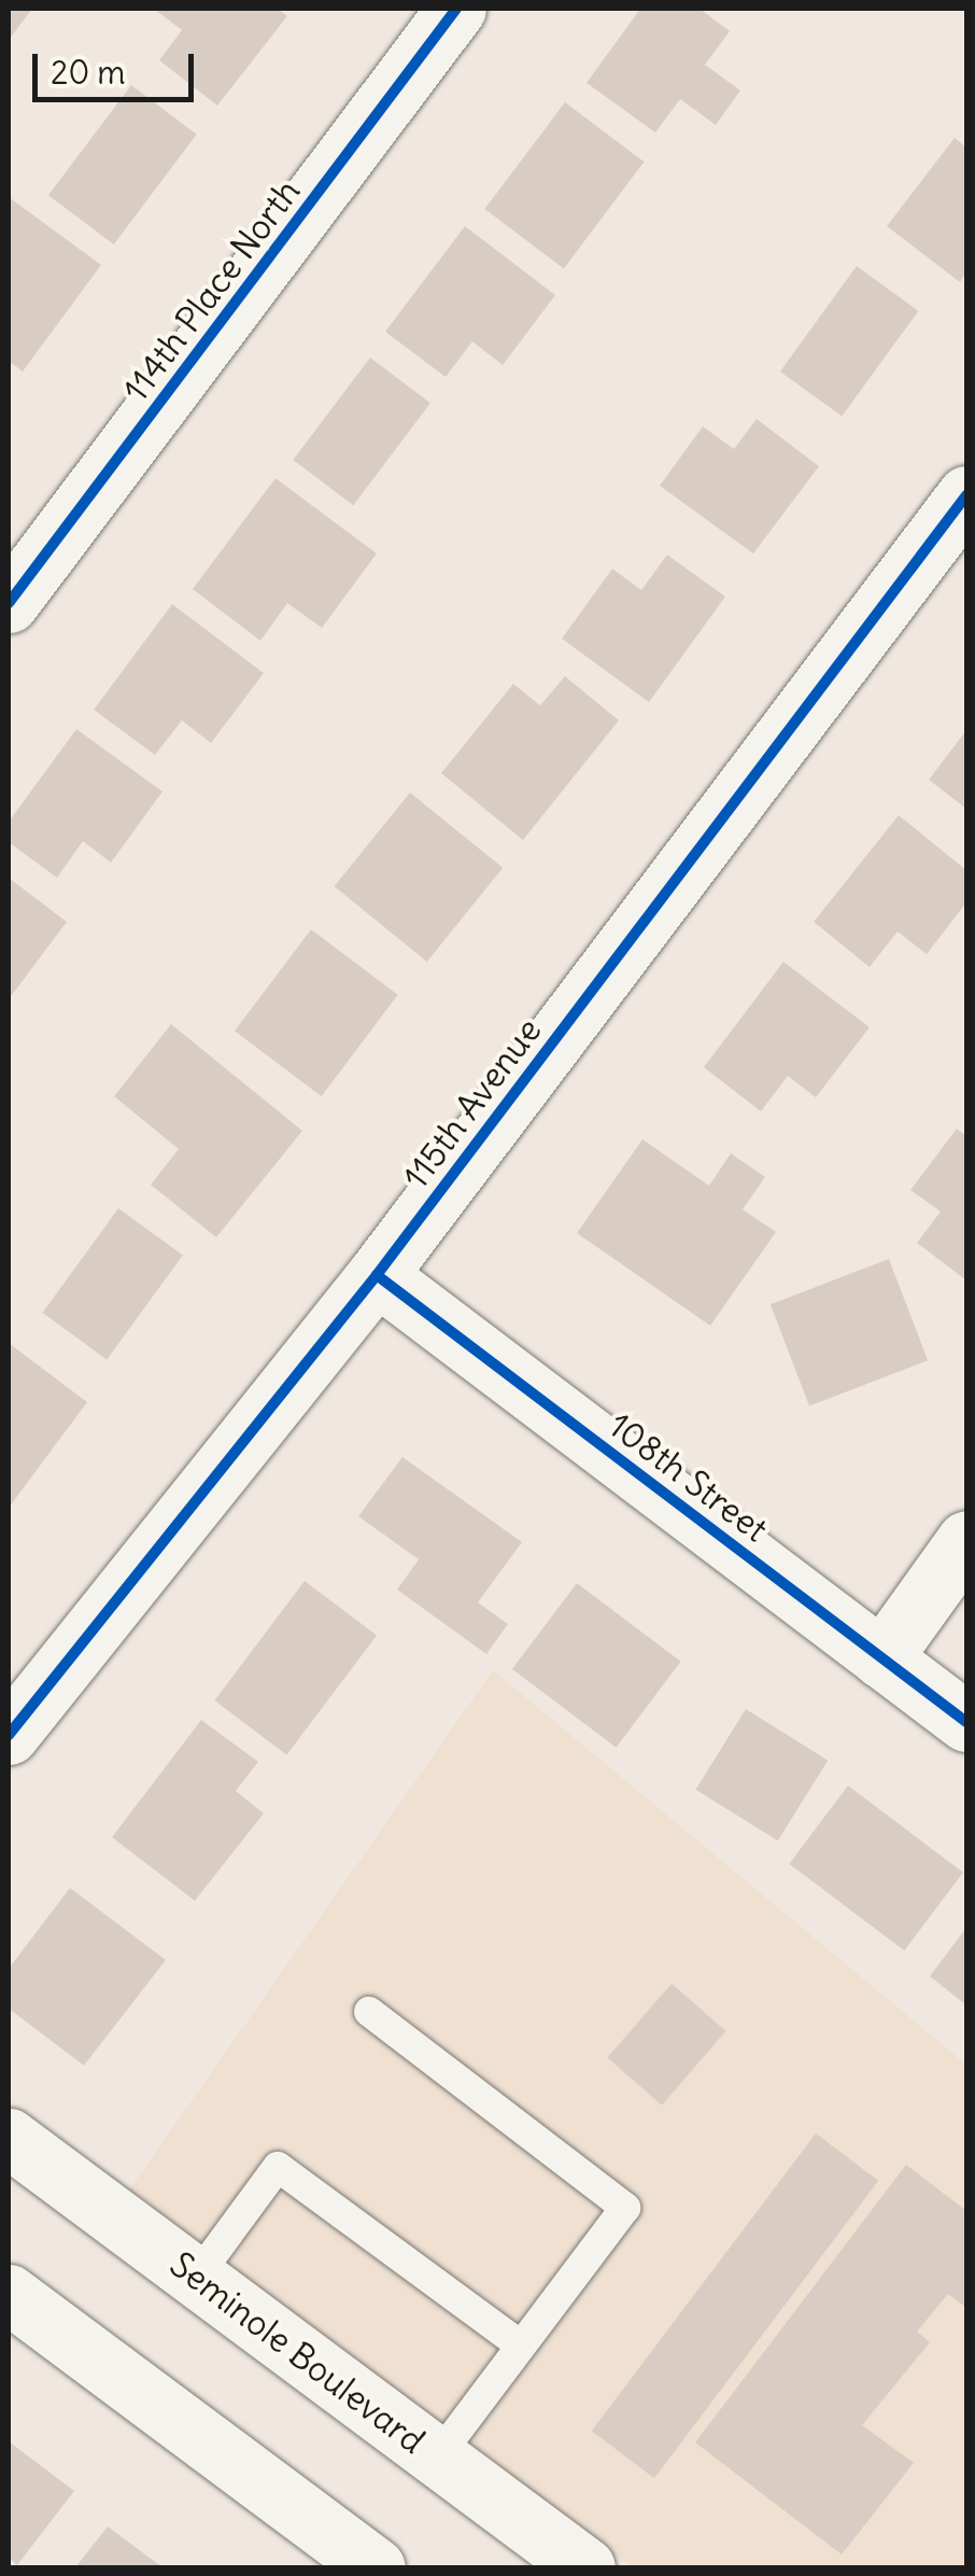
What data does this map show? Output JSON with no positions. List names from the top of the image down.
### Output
{
  "streets": {
    "street": [
      "114th Place North",
      "115th Avenue",
      "108th Street",
      "Seminole Boulevard"
    ]
  },
  "crossings": [
    ["115th Avenue", "108th Street"]
  ],
  "scale_bar": "20 m"
}
